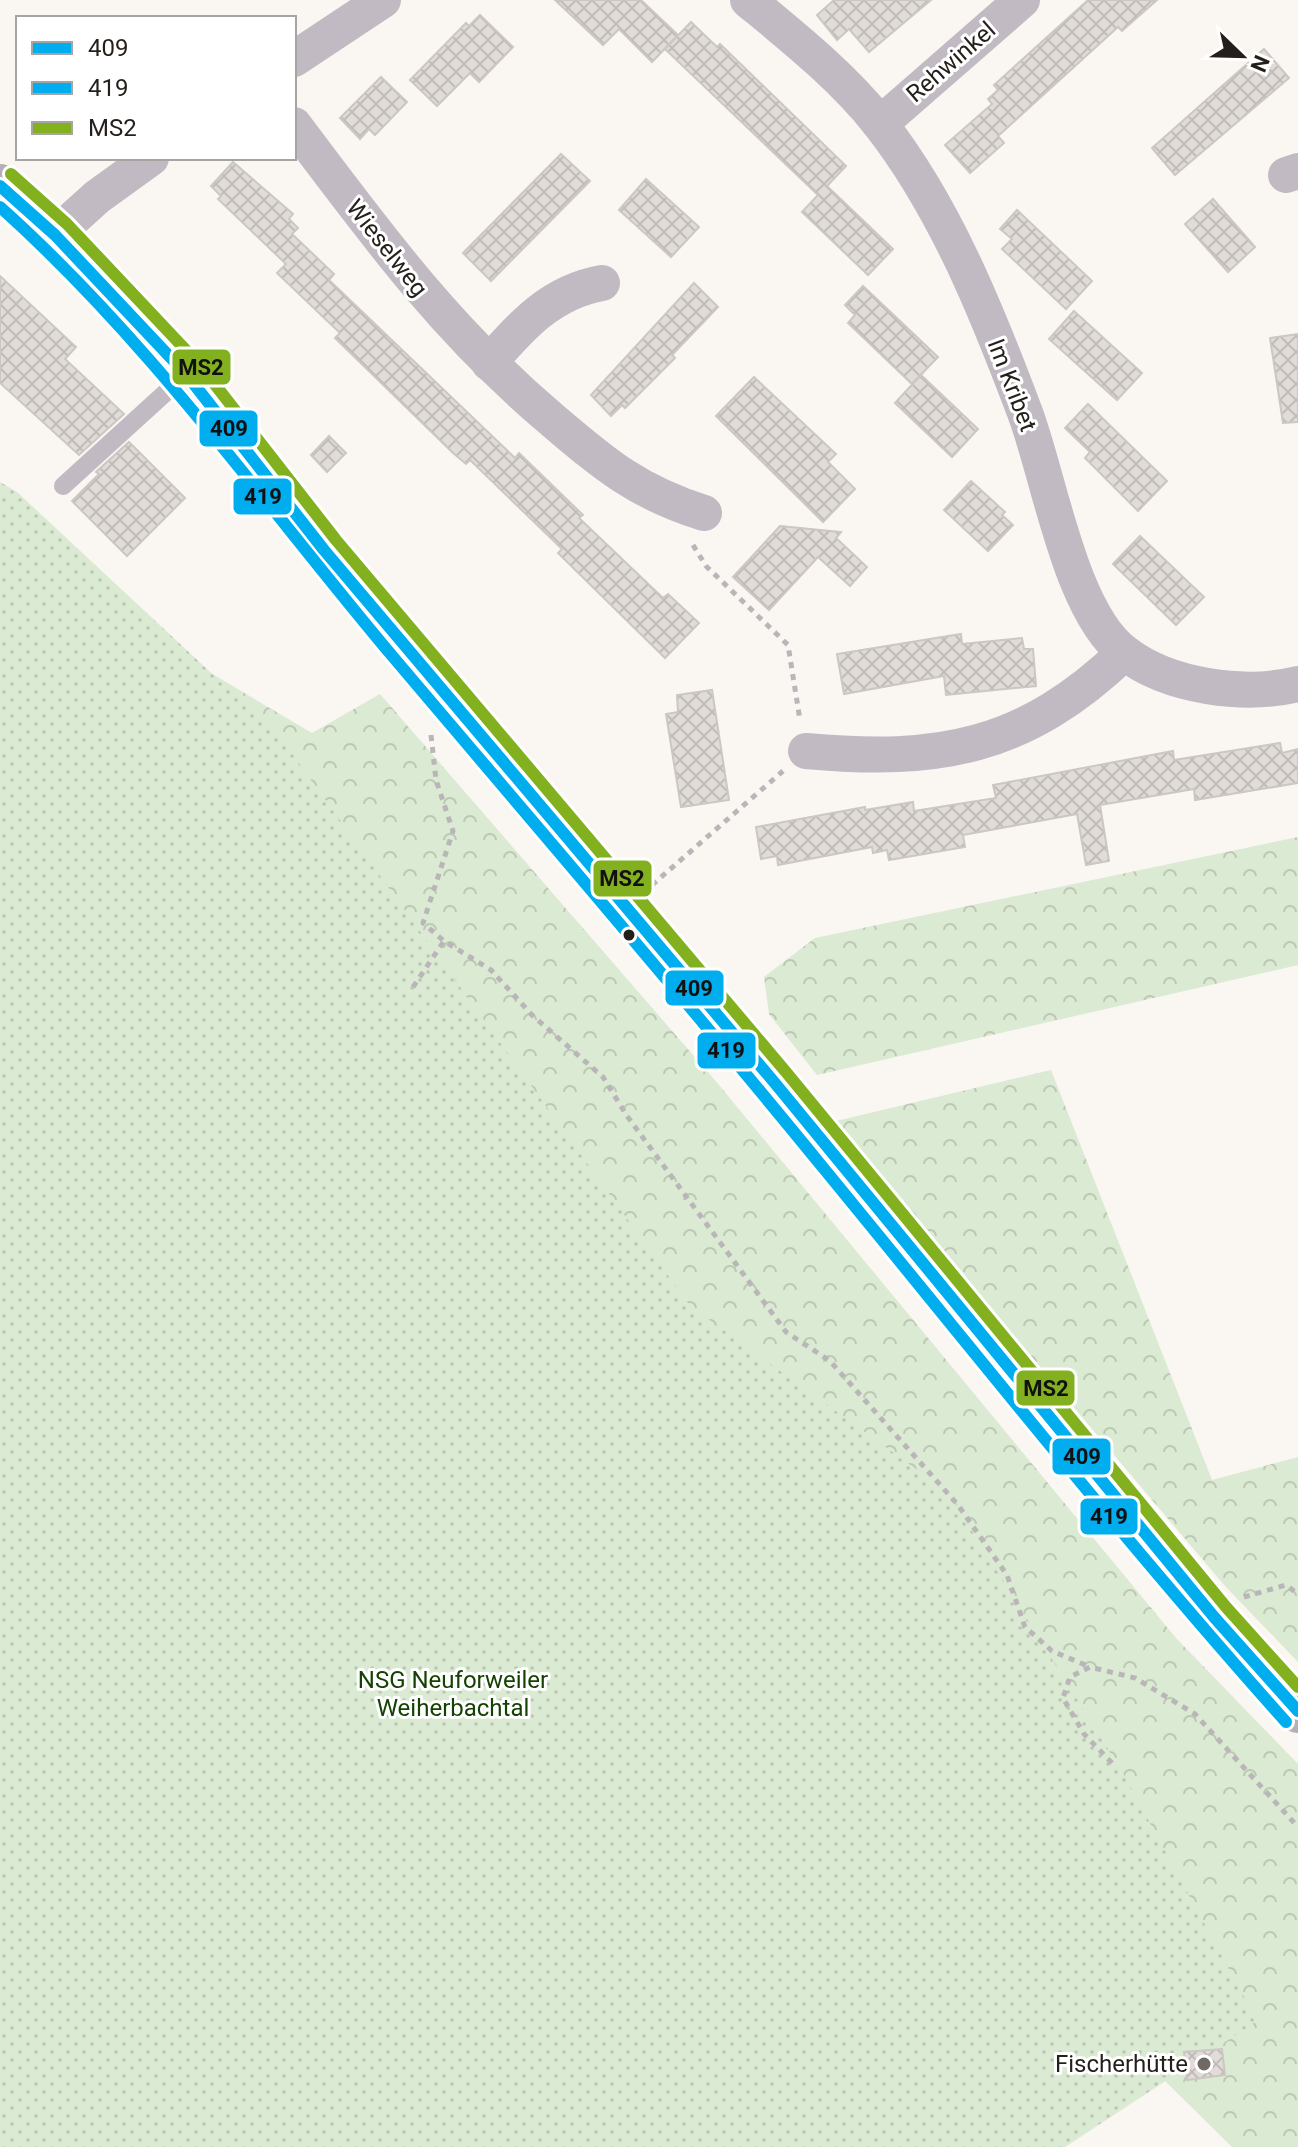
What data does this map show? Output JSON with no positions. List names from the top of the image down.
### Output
{
  "streets": {
    "street": ["Rehwinkel", "Wieselweg", "Im Kribet"]
  },
  "crossings": [
    ["Rehwinkel", "Im Kribet"]
  ],
  "parks": ["NSG Neuforweiler Weiherbachtal"],
  "places": ["Fischerhütte"],
  "lines": ["transit line MS2", "transit line 409", "transit line 419"],
  "legend": ["409", "419", "MS2"],
  "north": "bottom right"
}
